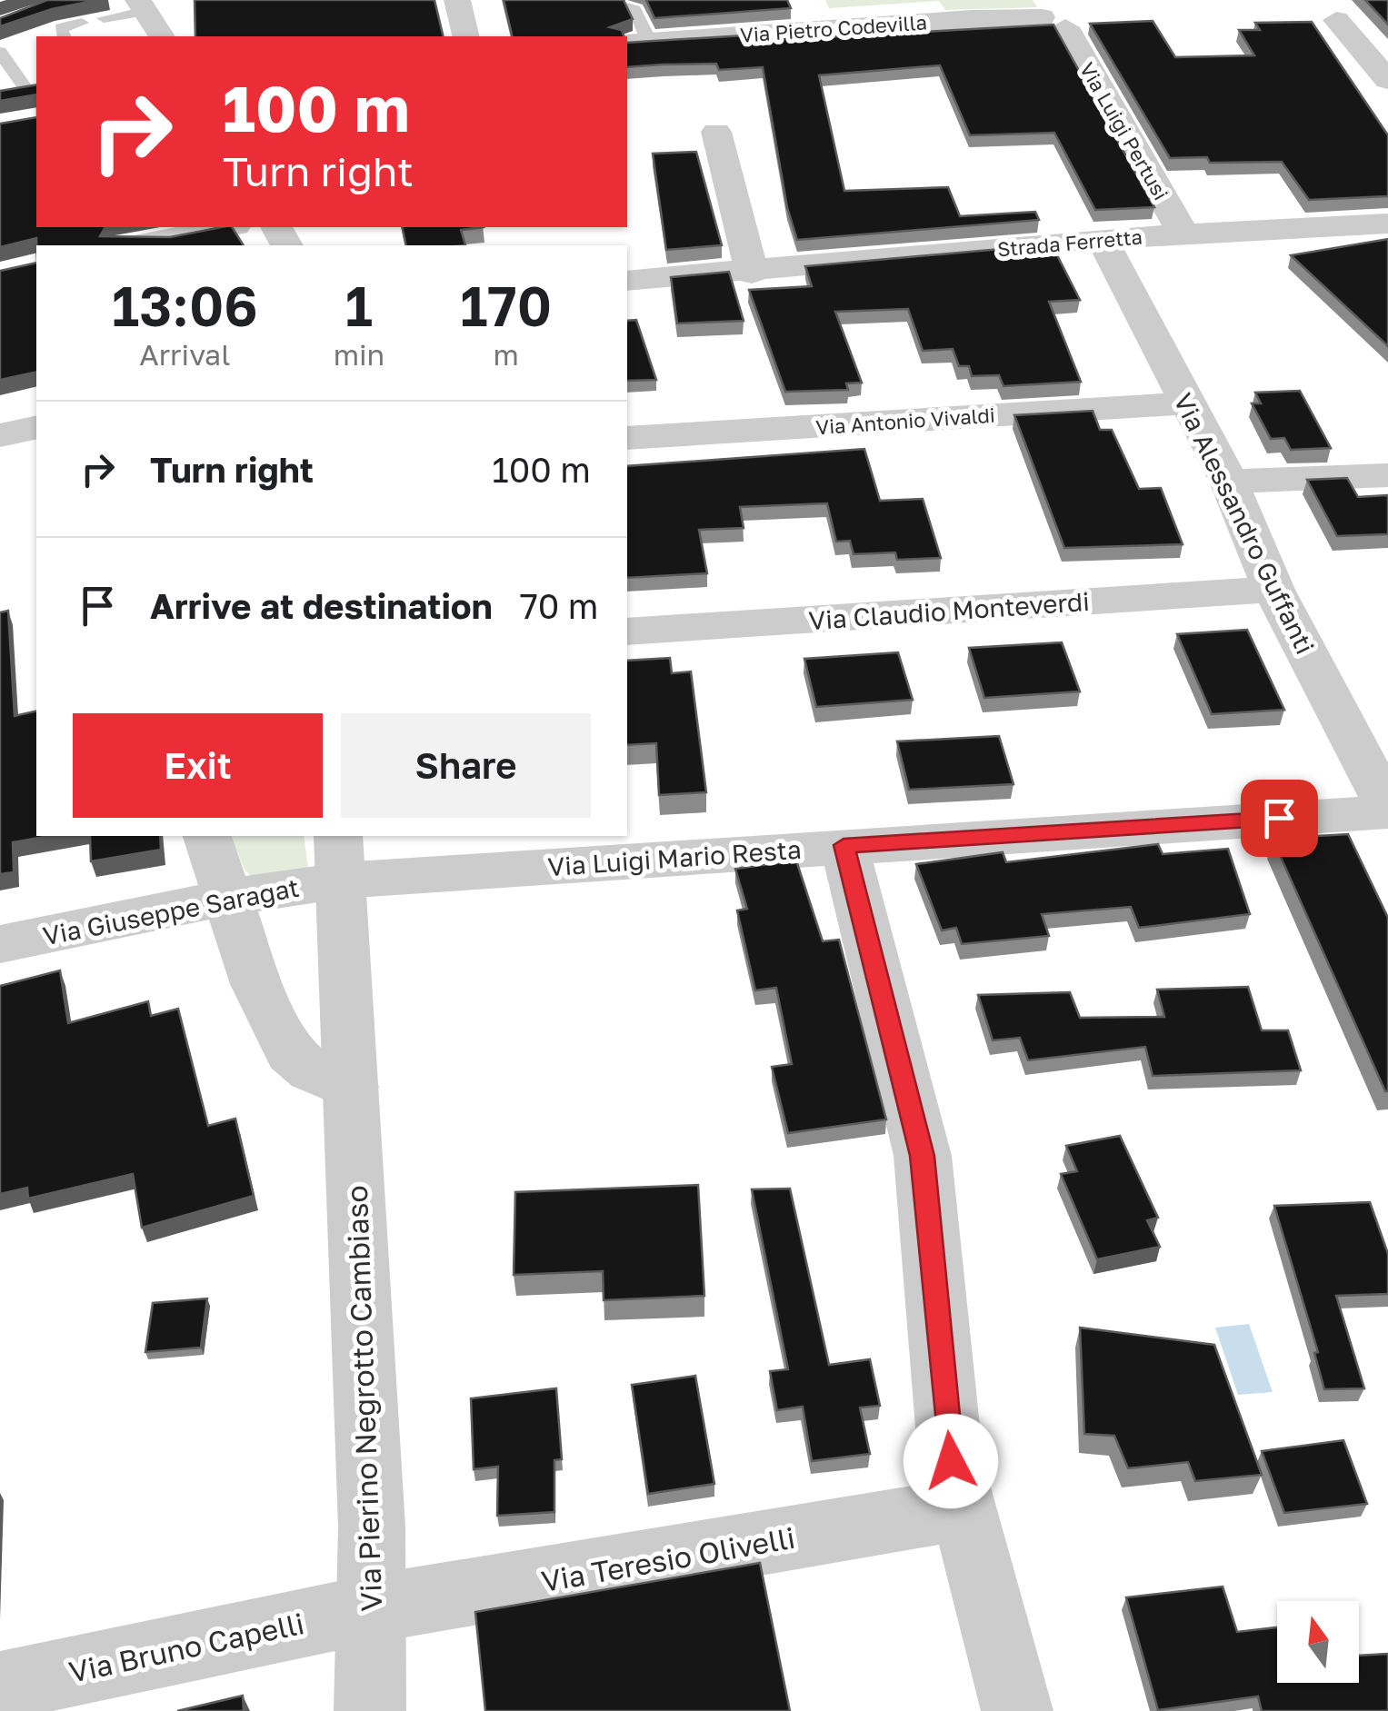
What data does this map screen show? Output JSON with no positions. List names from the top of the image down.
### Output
{
  "streets": {
    "street": [
      "Via Pietro Codevilla",
      "Via Luigi Pertusi",
      "Strada Ferretta",
      "Via Antonio Vivaldi",
      "Via Alessandro Guffanti",
      "Via Claudio Monteverdi",
      "Via Luigi Mario Resta",
      "Via Giuseppe Saragat",
      "Via Pierino Negrotto Cambiaso",
      "Via Teresio Olivelli",
      "Via Bruno Capelli"
    ]
  },
  "crossings": [
    ["Via Pietro Codevilla", "Via Luigi Pertusi"],
    ["Via Luigi Pertusi", "Strada Ferretta"],
    ["Strada Ferretta", "Via Alessandro Guffanti"],
    ["Via Antonio Vivaldi", "Via Alessandro Guffanti"],
    ["Via Alessandro Guffanti", "Via Claudio Monteverdi"],
    ["Via Alessandro Guffanti", "Via Luigi Mario Resta"],
    ["Via Luigi Mario Resta", "Via Giuseppe Saragat"],
    ["Via Luigi Mario Resta", "Via Pierino Negrotto Cambiaso"],
    ["Via Giuseppe Saragat", "Via Pierino Negrotto Cambiaso"],
    ["Via Pierino Negrotto Cambiaso", "Via Teresio Olivelli"],
    ["Via Pierino Negrotto Cambiaso", "Via Bruno Capelli"],
    ["Via Teresio Olivelli", "Via Bruno Capelli"]
  ],
  "north": "top",
  "page": {
    "turn": ["100 m", "Turn right"],
    "eta": [
      "13:06",
      "Arrival",
      "1",
      "min",
      "170",
      "m"
    ],
    "list": [
      {
        "name": "Turn right",
        "value": "100 m"
      },
      {
        "name": "Arrive at destination",
        "value": "70 m"
      }
    ],
    "buttons": ["Exit", "Share"]
  }
}
